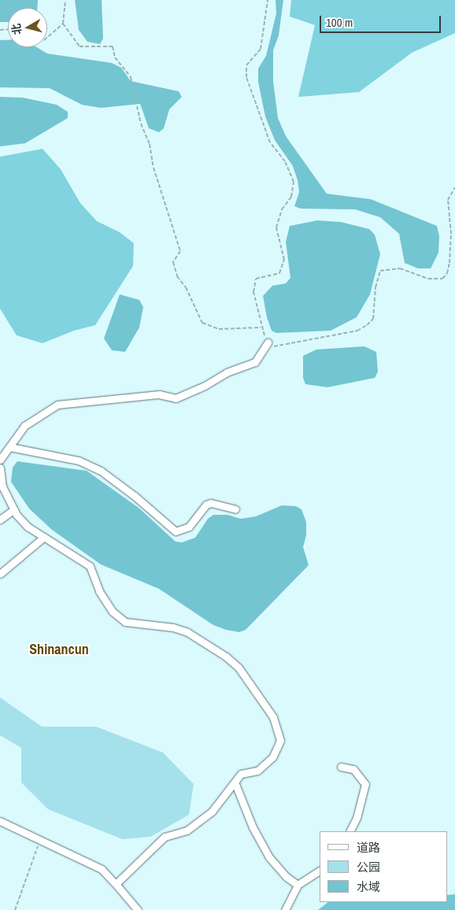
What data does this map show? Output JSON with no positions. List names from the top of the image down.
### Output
{
  "districts": ["Shinancun"],
  "legend": ["道路", "公园", "水域"],
  "scale_bar": "100 m",
  "north": "left"
}
